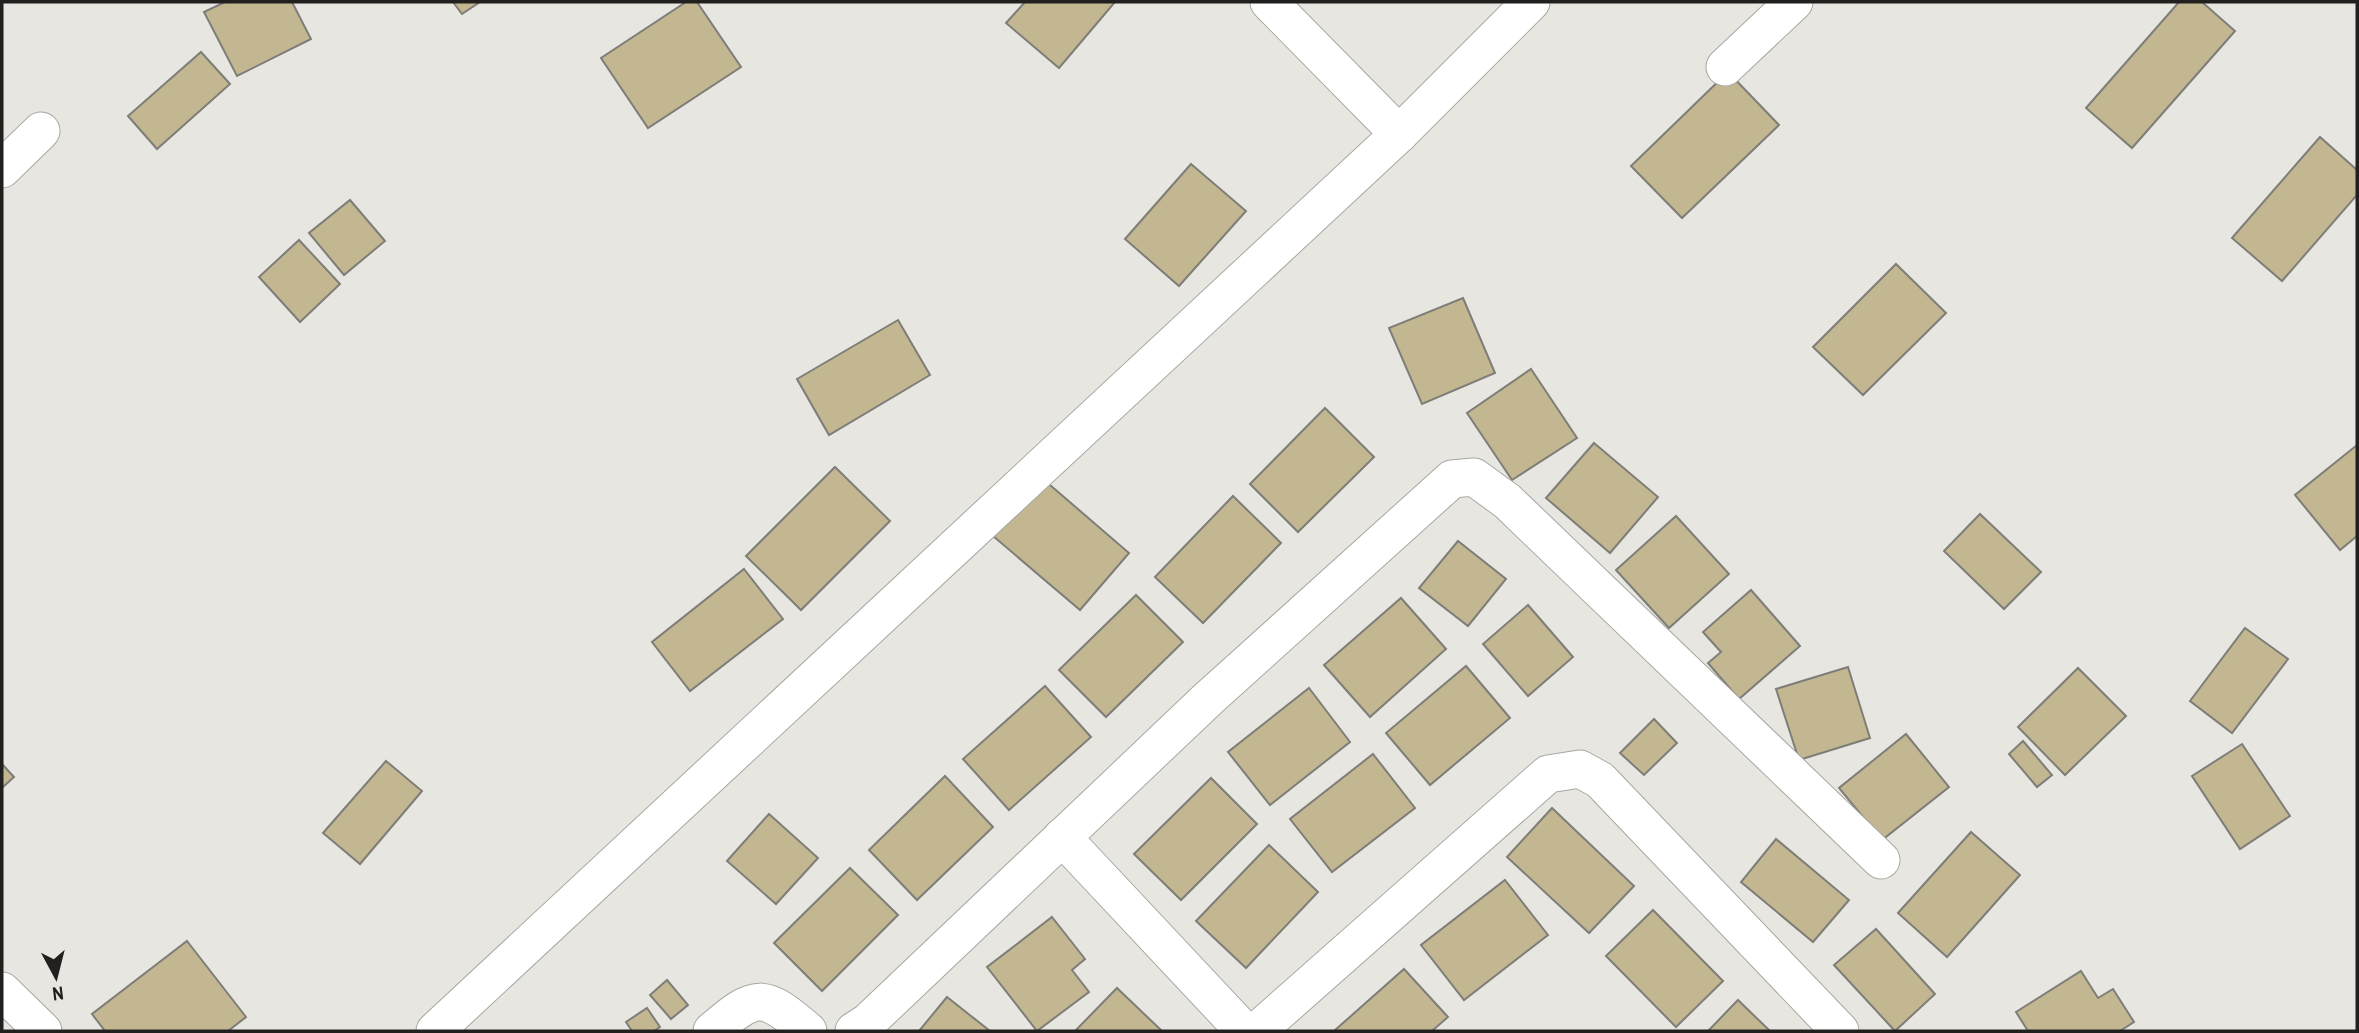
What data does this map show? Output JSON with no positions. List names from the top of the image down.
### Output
{
  "north": "bottom"
}
